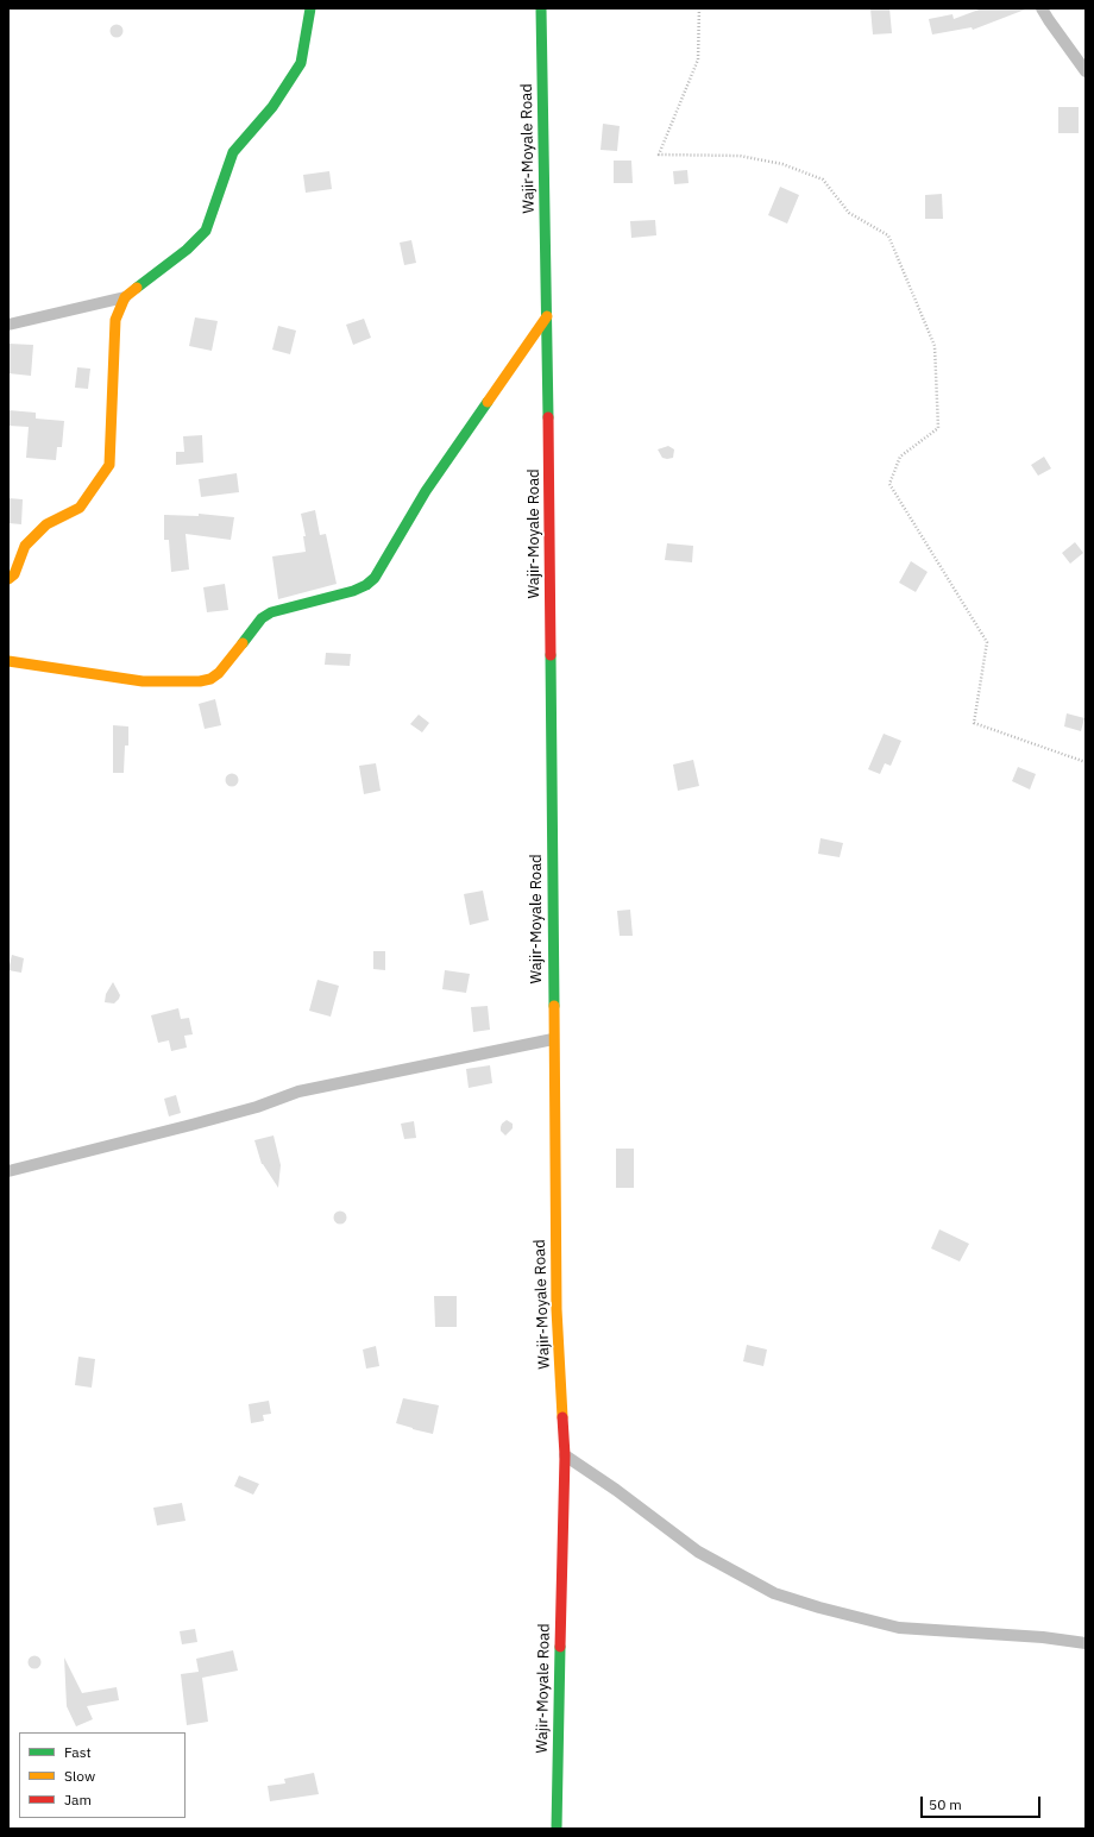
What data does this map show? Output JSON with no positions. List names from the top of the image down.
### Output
{
  "streets": {
    "main road": ["Wajir-Moyale Road"]
  },
  "legend": ["Fast", "Slow", "Jam"],
  "scale_bar": "50 m"
}
